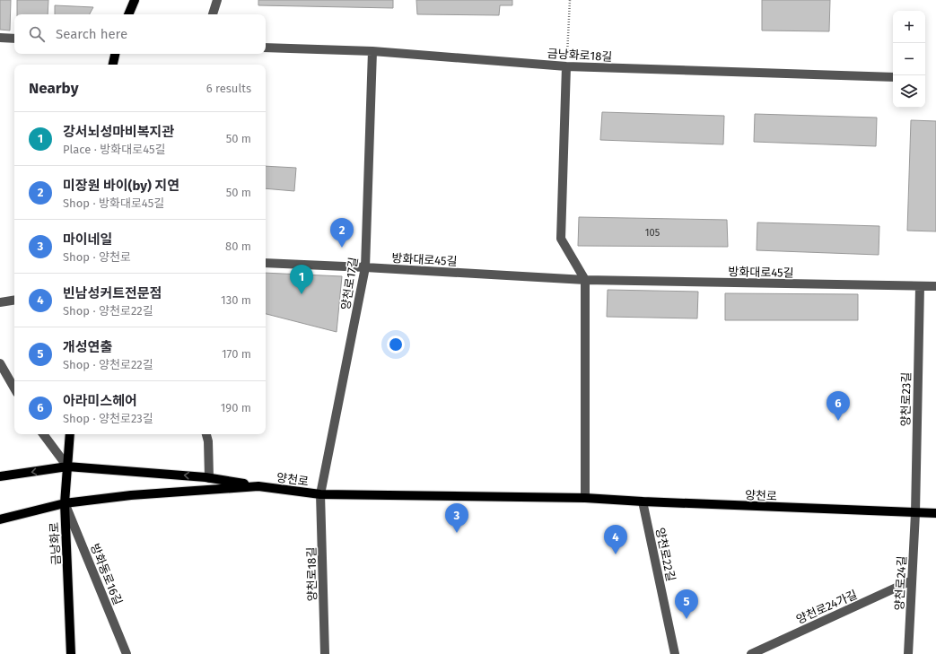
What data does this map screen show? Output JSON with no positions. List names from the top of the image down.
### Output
{
  "streets": {
    "main road": ["양천로", "금낭화로"],
    "street": [
      "금낭화로18길",
      "방화대로45길",
      "양천로17길",
      "양천로23길",
      "양천로22길",
      "방화동로16길",
      "양천로18길",
      "양천로24길",
      "양천로24가길"
    ]
  },
  "crossings": [
    ["금낭화로18길", "양천로17길"],
    ["방화대로45길", "양천로17길"],
    ["방화대로45길", "양천로23길"],
    ["양천로17길", "양천로"],
    ["양천로17길", "양천로18길"],
    ["양천로23길", "양천로"],
    ["양천로23길", "양천로24길"],
    ["양천로", "금낭화로"],
    ["양천로", "양천로22길"],
    ["양천로", "방화동로16길"],
    ["양천로", "양천로18길"],
    ["양천로", "양천로24길"],
    ["금낭화로", "방화동로16길"],
    ["양천로24길", "양천로24가길"]
  ],
  "house_numbers": ["105"],
  "page": {
    "map_buttons": ["+", "−"],
    "search": "Search here",
    "heading": ["Nearby", "6 results"],
    "list": [
      {
        "mark": "1",
        "name": "강서뇌성마비복지관",
        "note": "Place · 방화대로45길",
        "value": "50 m"
      },
      {
        "mark": "2",
        "name": "미장원 바이(by) 지연",
        "note": "Shop · 방화대로45길",
        "value": "50 m"
      },
      {
        "mark": "3",
        "name": "마이네일",
        "note": "Shop · 양천로",
        "value": "80 m"
      },
      {
        "mark": "4",
        "name": "빈남성커트전문점",
        "note": "Shop · 양천로22길",
        "value": "130 m"
      },
      {
        "mark": "5",
        "name": "개성연출",
        "note": "Shop · 양천로22길",
        "value": "170 m"
      },
      {
        "mark": "6",
        "name": "아라미스헤어",
        "note": "Shop · 양천로23길",
        "value": "190 m"
      }
    ],
    "pins": [
      "2",
      "1",
      "6",
      "3",
      "4",
      "5"
    ]
  }
}
